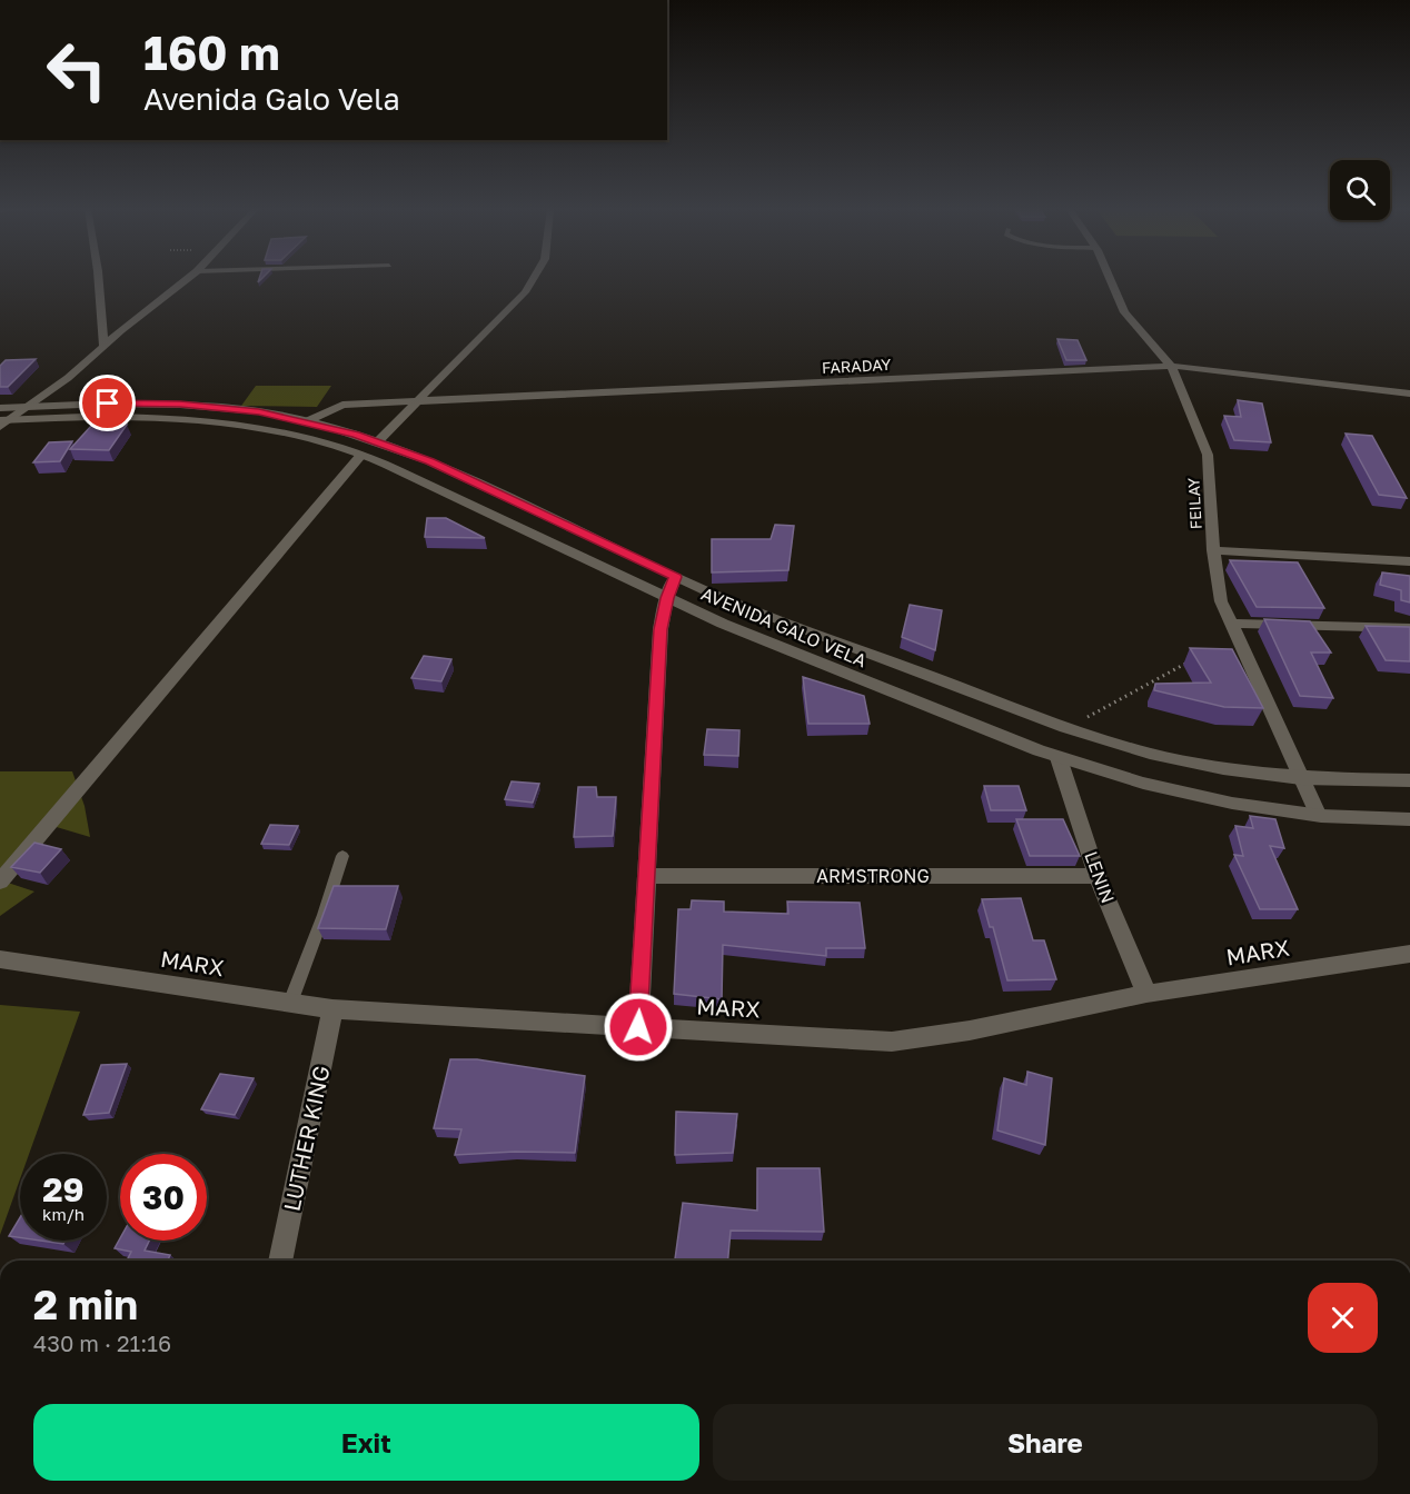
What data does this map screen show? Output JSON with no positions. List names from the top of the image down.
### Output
{
  "streets": {
    "street": [
      "FARADAY",
      "FEILAY",
      "AVENIDA GALO VELA",
      "ARMSTRONG",
      "LENIN",
      "MARX",
      "LUTHER KING"
    ]
  },
  "crossings": [
    ["FARADAY", "FEILAY"],
    ["FARADAY", "AVENIDA GALO VELA"],
    ["FEILAY", "AVENIDA GALO VELA"],
    ["AVENIDA GALO VELA", "LENIN"],
    ["ARMSTRONG", "LENIN"],
    ["LENIN", "MARX"],
    ["MARX", "LUTHER KING"]
  ],
  "page": {
    "turn": ["160 m", "Avenida Galo Vela"],
    "speed": "29 km/h",
    "limit": "30",
    "heading": ["2 min", "430 m · 21:16"],
    "buttons": ["Exit", "Share"]
  }
}
